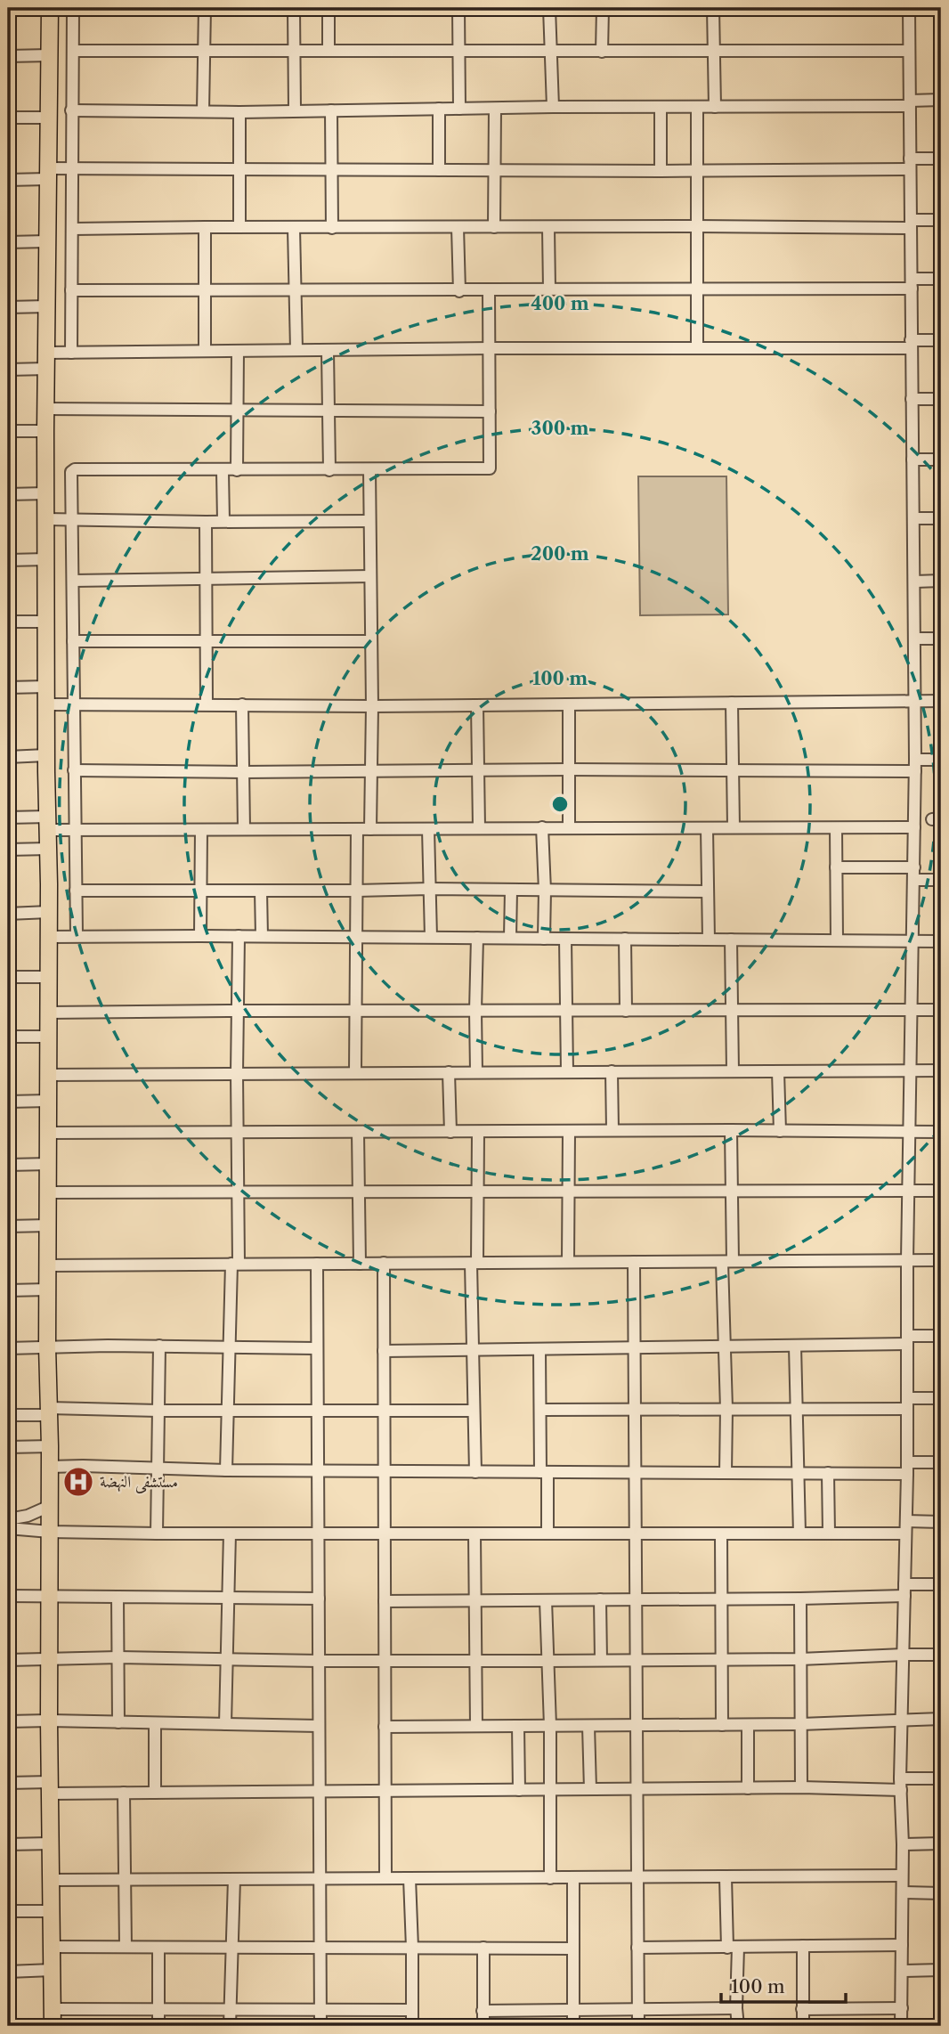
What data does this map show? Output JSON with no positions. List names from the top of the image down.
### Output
{
  "places": {
    "hospital": ["مستشفى النهضة"]
  },
  "scale_bar": "100 m",
  "rings": [
    "400 m",
    "300 m",
    "200 m",
    "100 m"
  ]
}
